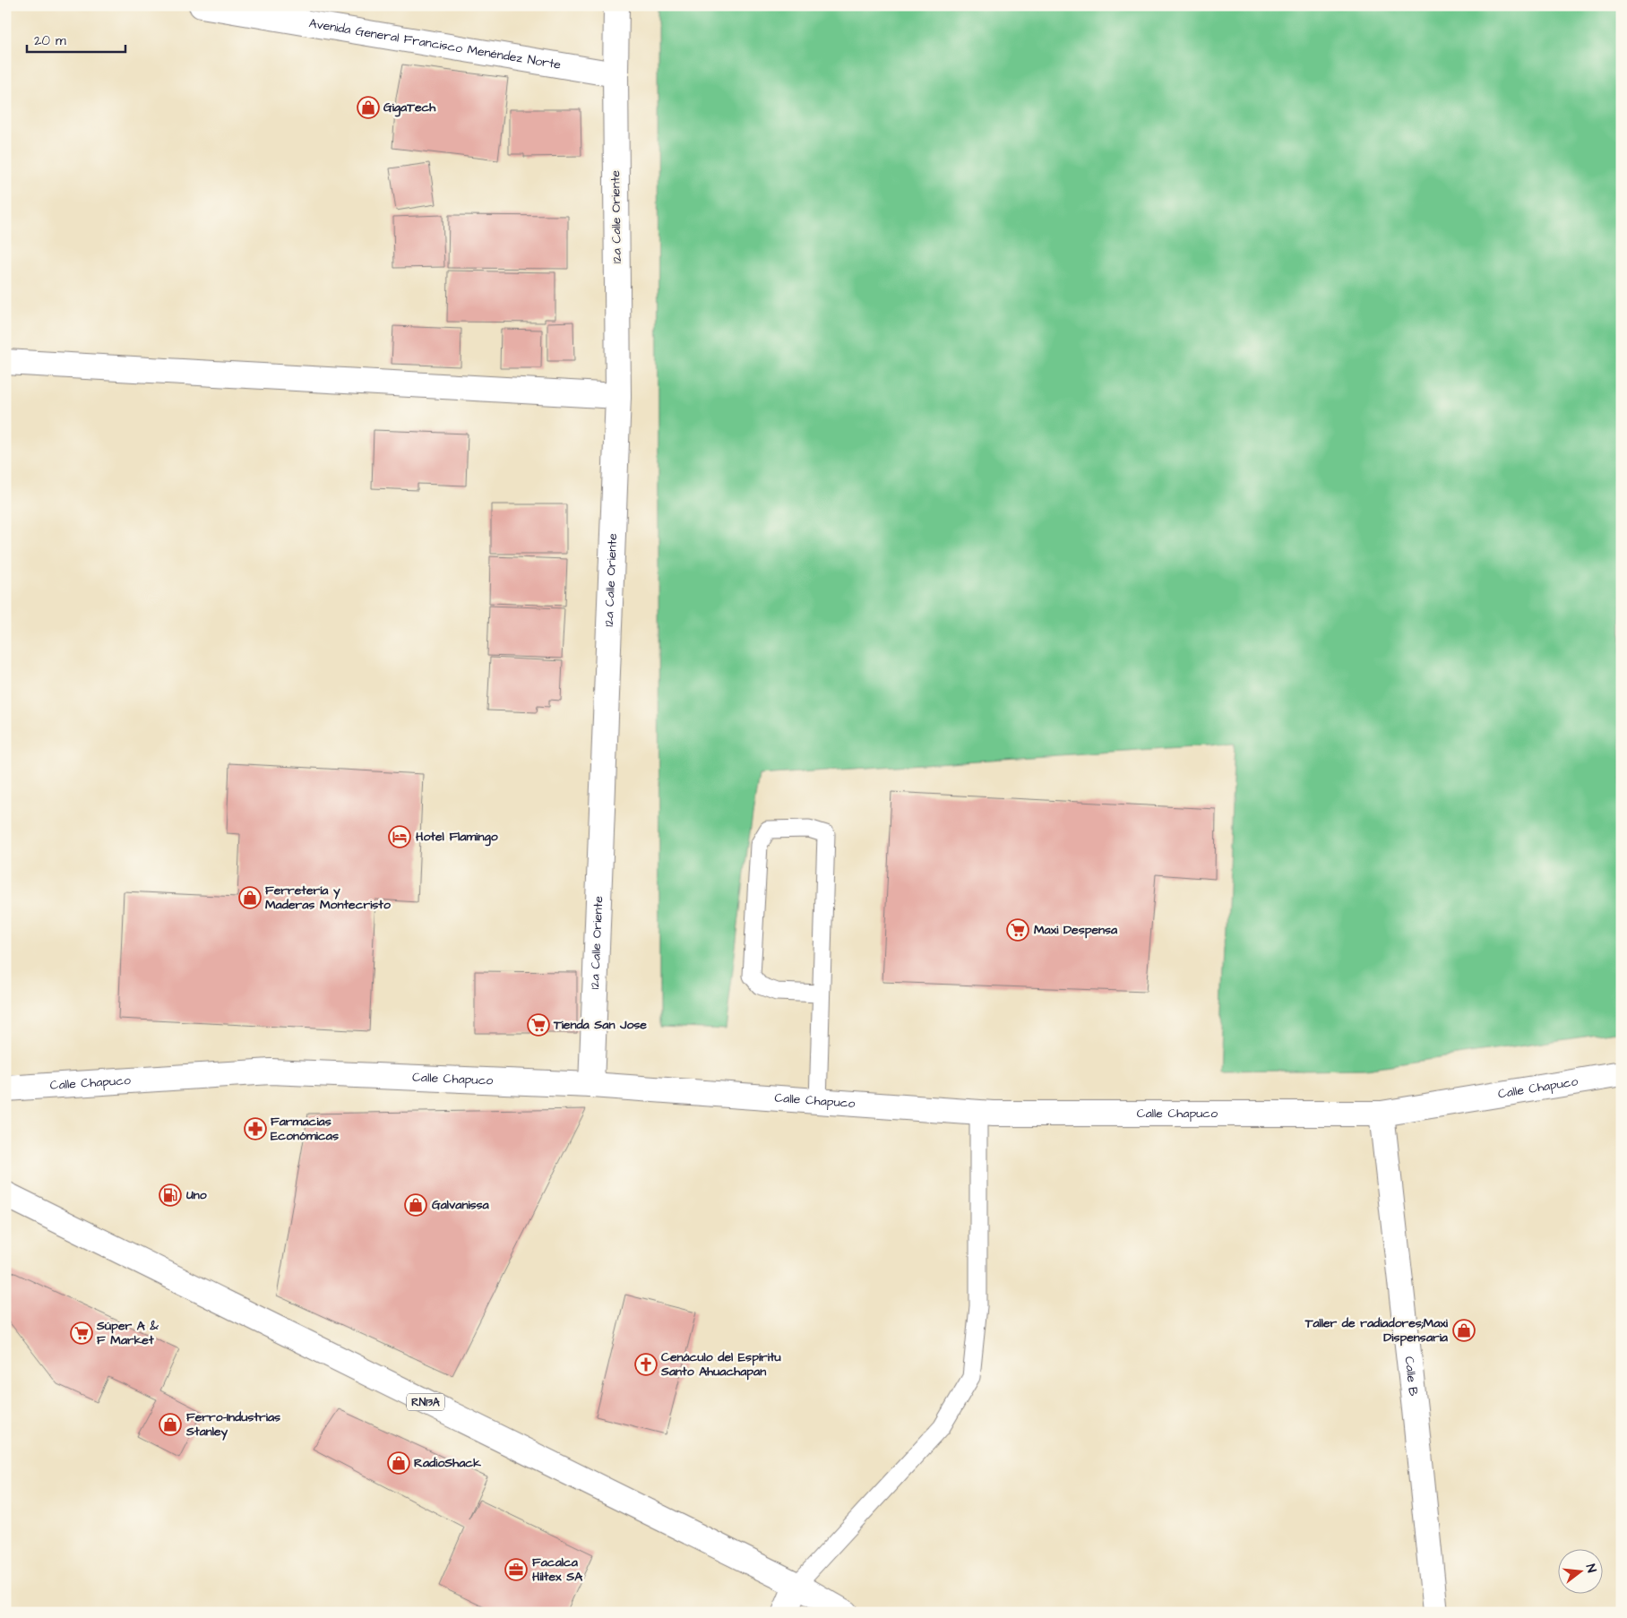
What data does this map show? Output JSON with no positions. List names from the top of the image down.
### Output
{
  "streets": {
    "street": [
      "Avenida General Francisco Menéndez Norte",
      "12a Calle Oriente",
      "Calle Chapuco",
      "Calle B",
      "RN13A"
    ]
  },
  "crossings": [
    ["Avenida General Francisco Menéndez Norte", "12a Calle Oriente"],
    ["12a Calle Oriente", "Calle Chapuco"],
    ["Calle Chapuco", "Calle B"]
  ],
  "places": {
    "shop": [
      "GigaTech",
      "Ferretería y Maderas Montecristo",
      "Galvanissa",
      "Taller de radiadores;Maxi Dispensaria",
      "Ferro-Industrias Stanley",
      "RadioShack"
    ],
    "hotel": ["Hotel Flamingo"],
    "supermarket": ["Maxi Despensa", "Tienda San Jose", "Súper A & F Market"],
    "pharmacy": ["Farmacias Económicas"],
    "fuel station": ["Uno"],
    "church": ["Cenáculo del Espíritu Santo Ahuachapan"],
    "office": ["Facalca Hiltex SA"]
  },
  "scale_bar": "20 m",
  "north": "right"
}
